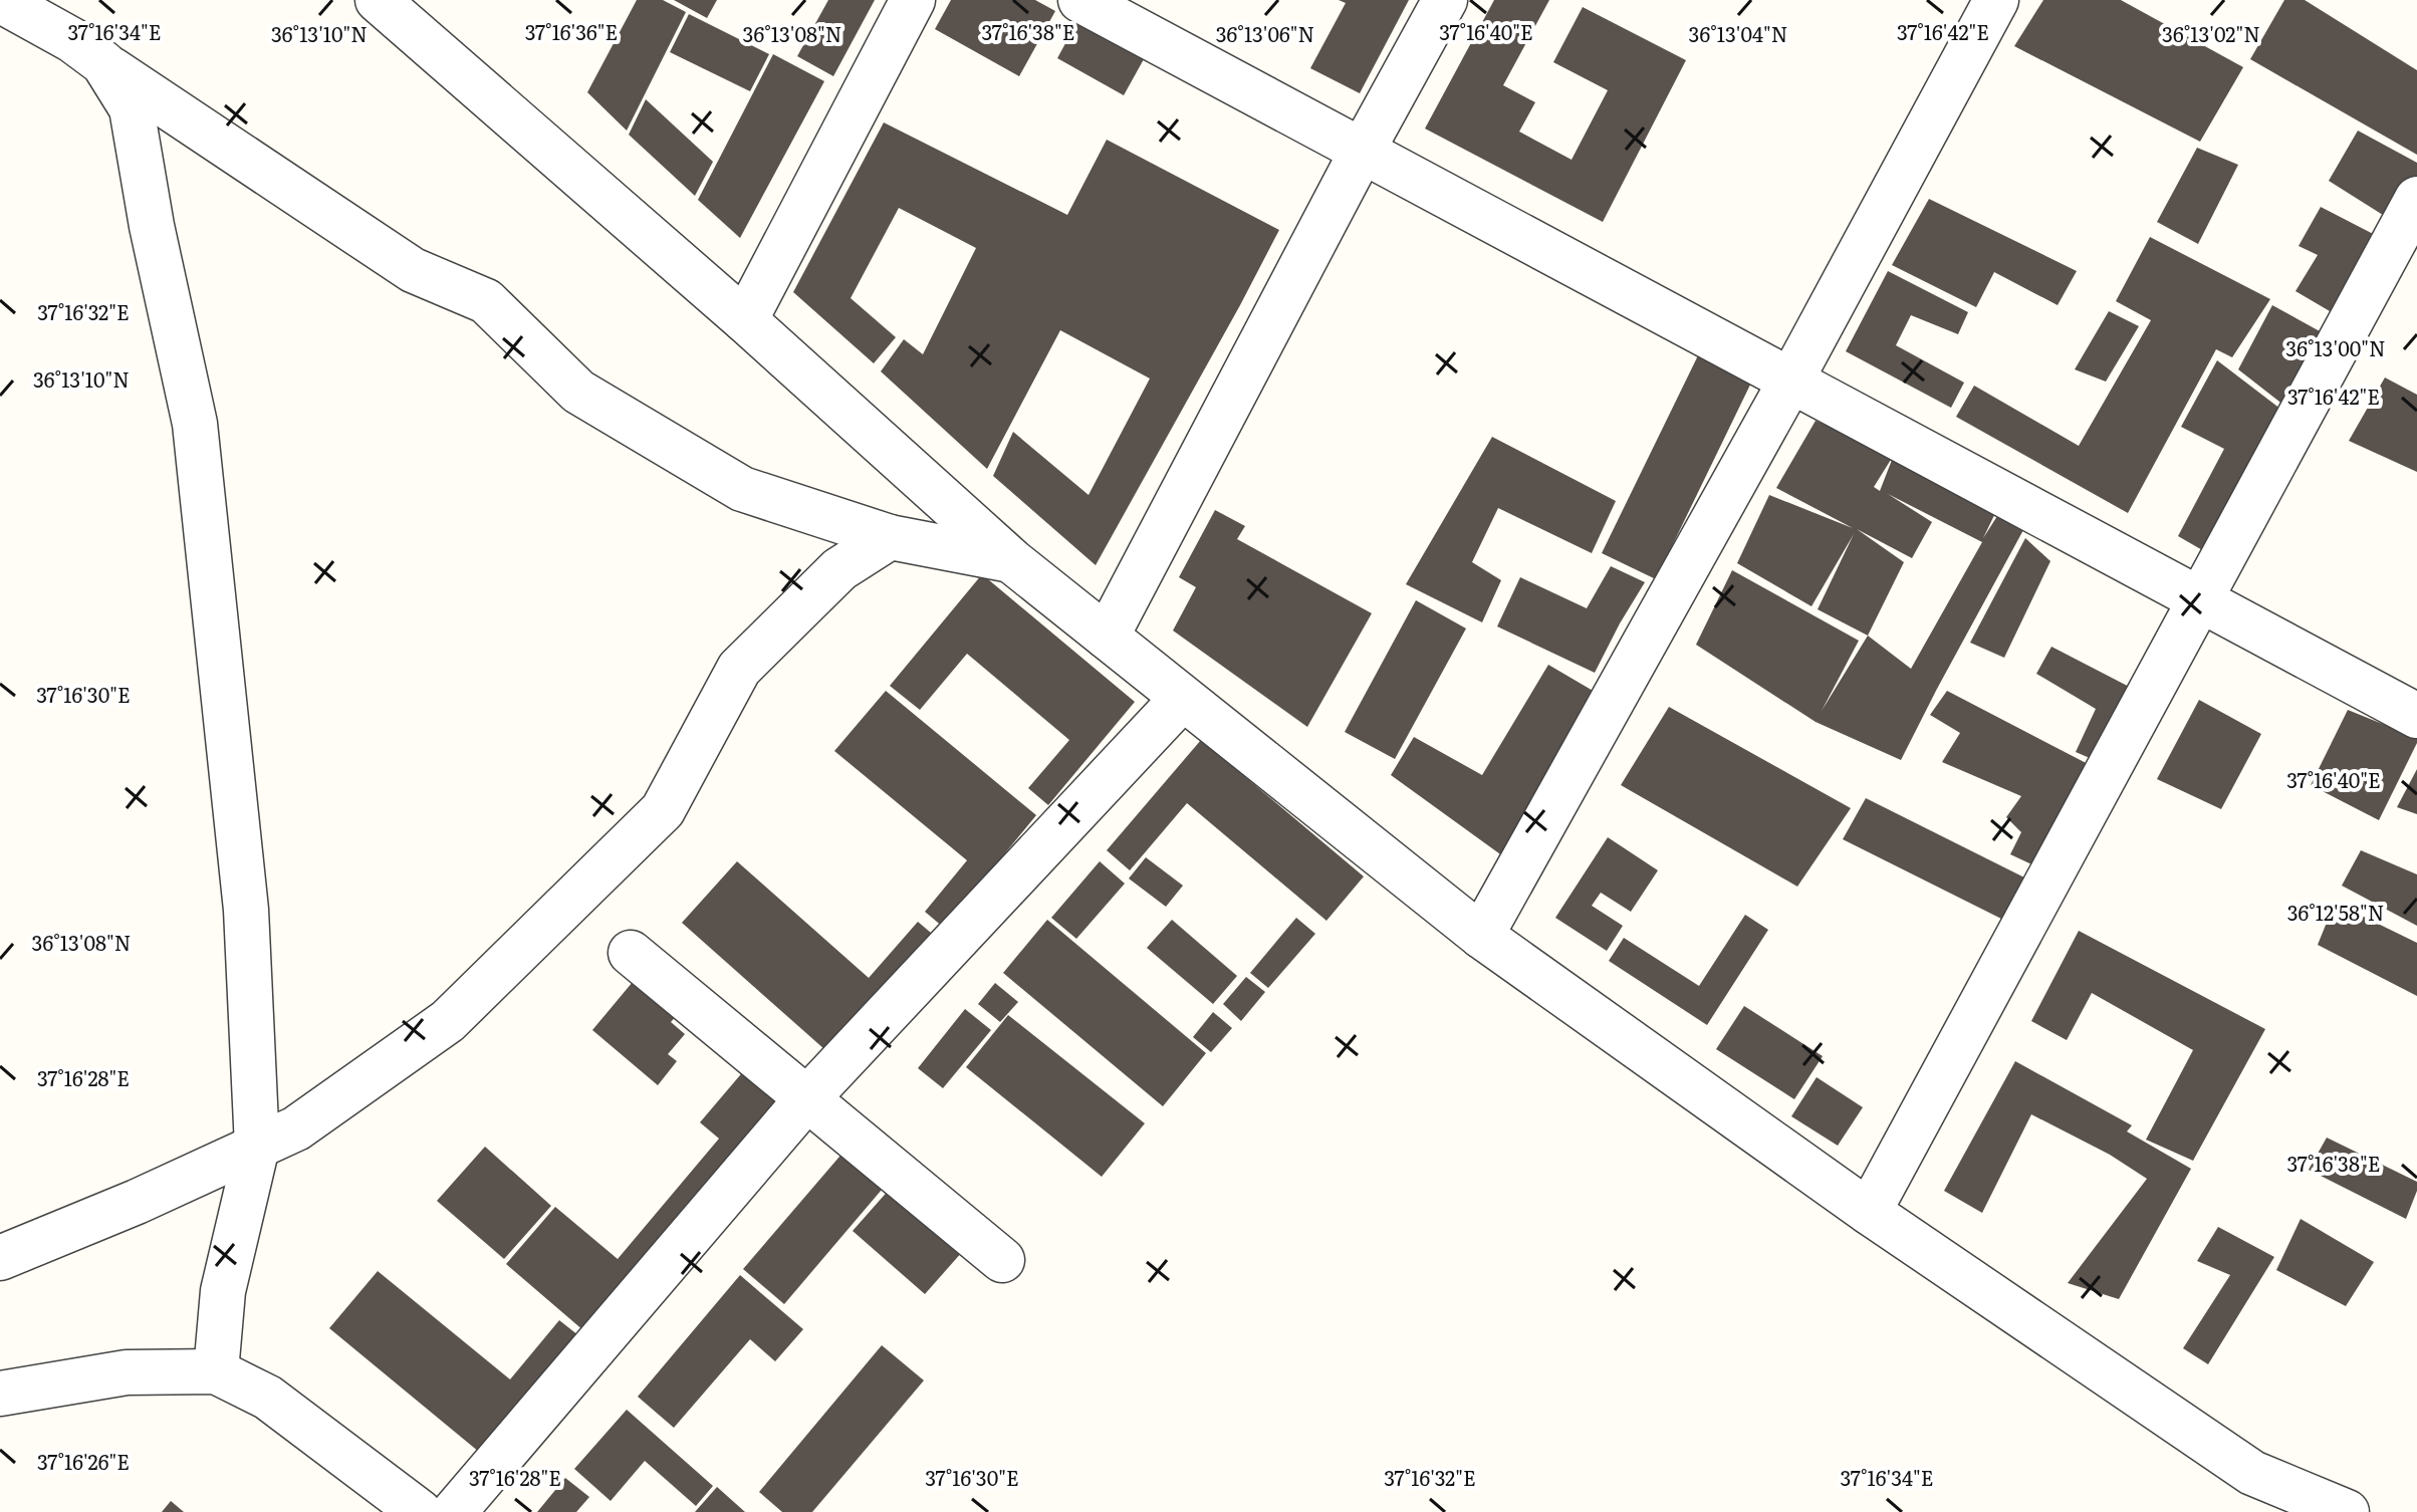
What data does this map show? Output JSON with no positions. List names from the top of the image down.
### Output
{
  "coordinates": [
    "37°16'40\"E",
    "37°16'42\"E",
    "37°16'34\"E",
    "37°16'36\"E",
    "37°16'38\"E",
    "36°13'10\"N",
    "36°13'08\"N",
    "36°13'06\"N",
    "36°13'04\"N",
    "36°13'02\"N",
    "37°16'32\"E",
    "36°13'00\"N",
    "37°16'30\"E",
    "36°12'58\"N",
    "37°16'28\"E",
    "37°16'26\"E"
  ]
}
